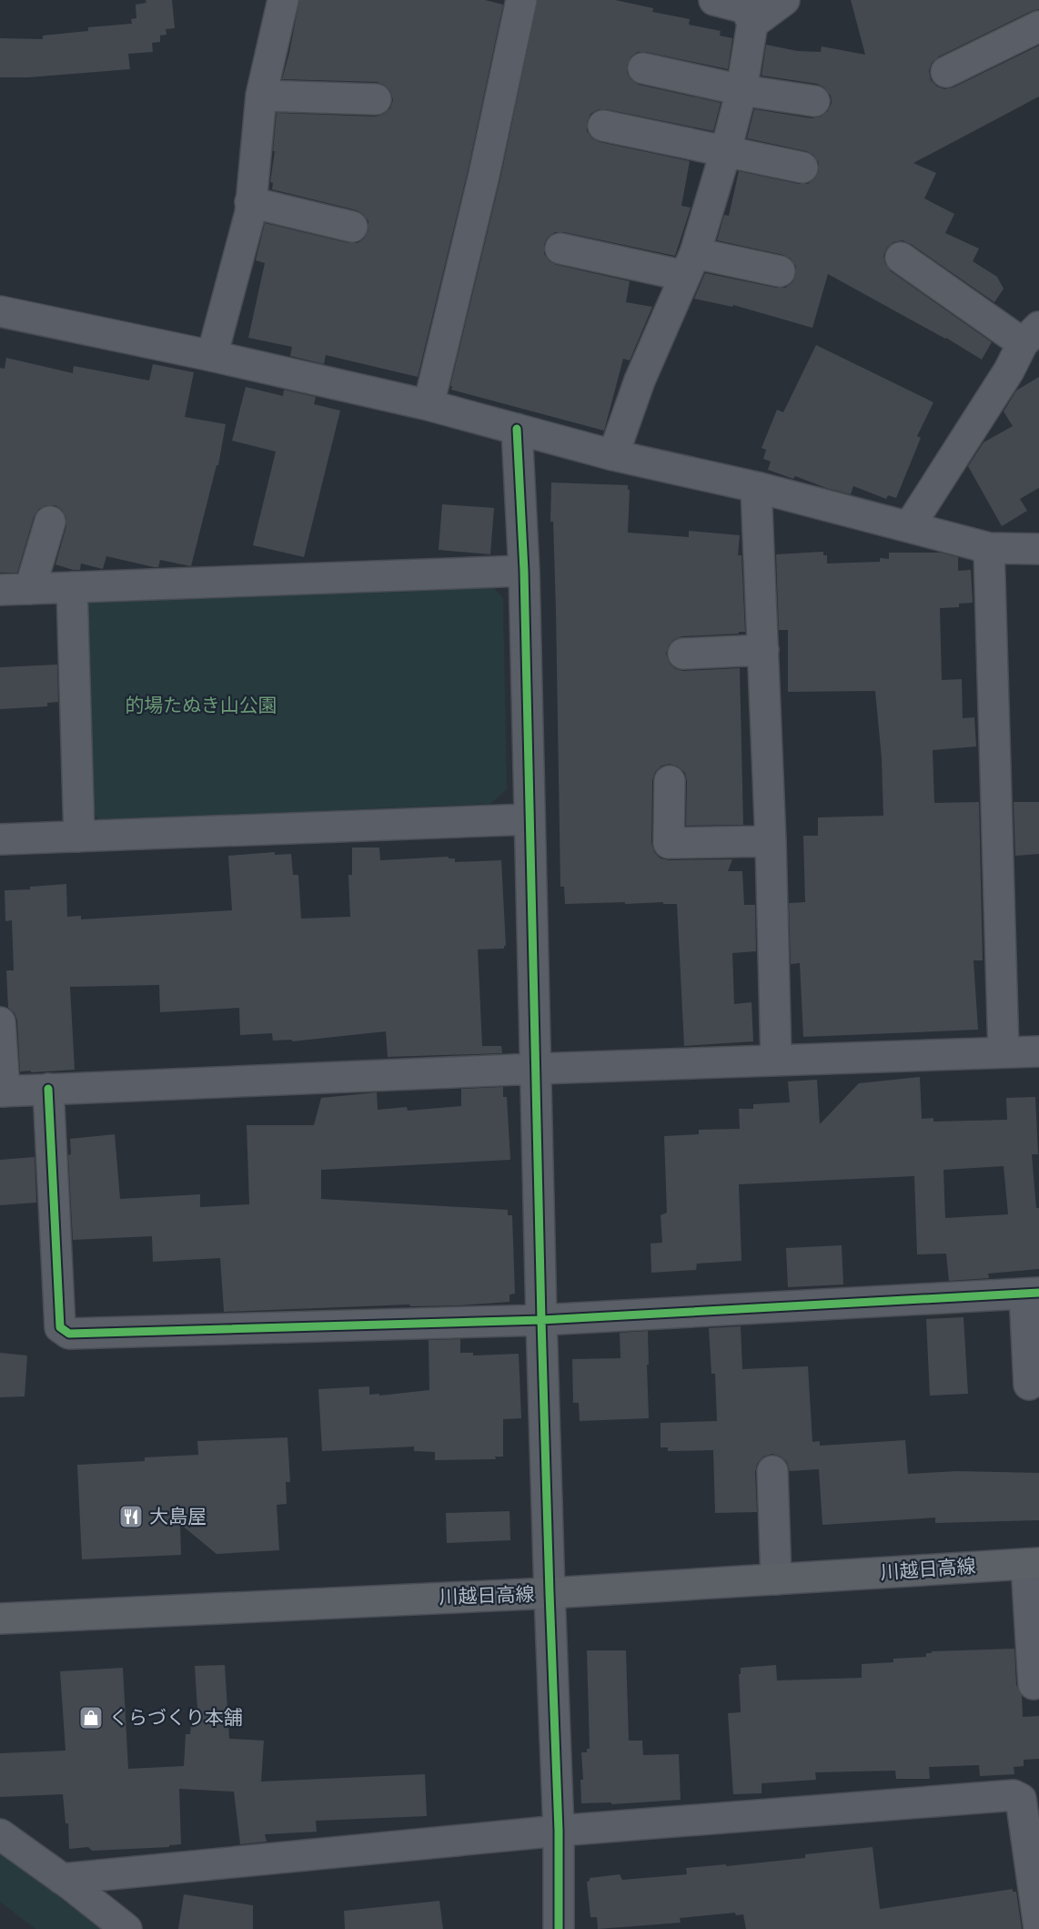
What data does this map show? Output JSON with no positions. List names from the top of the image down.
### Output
{
  "streets": {
    "main road": ["川越日高線"]
  },
  "parks": ["的場たぬき山公園"],
  "places": {
    "restaurant": ["大島屋"],
    "shop": ["くらづくり本舗"]
  }
}
